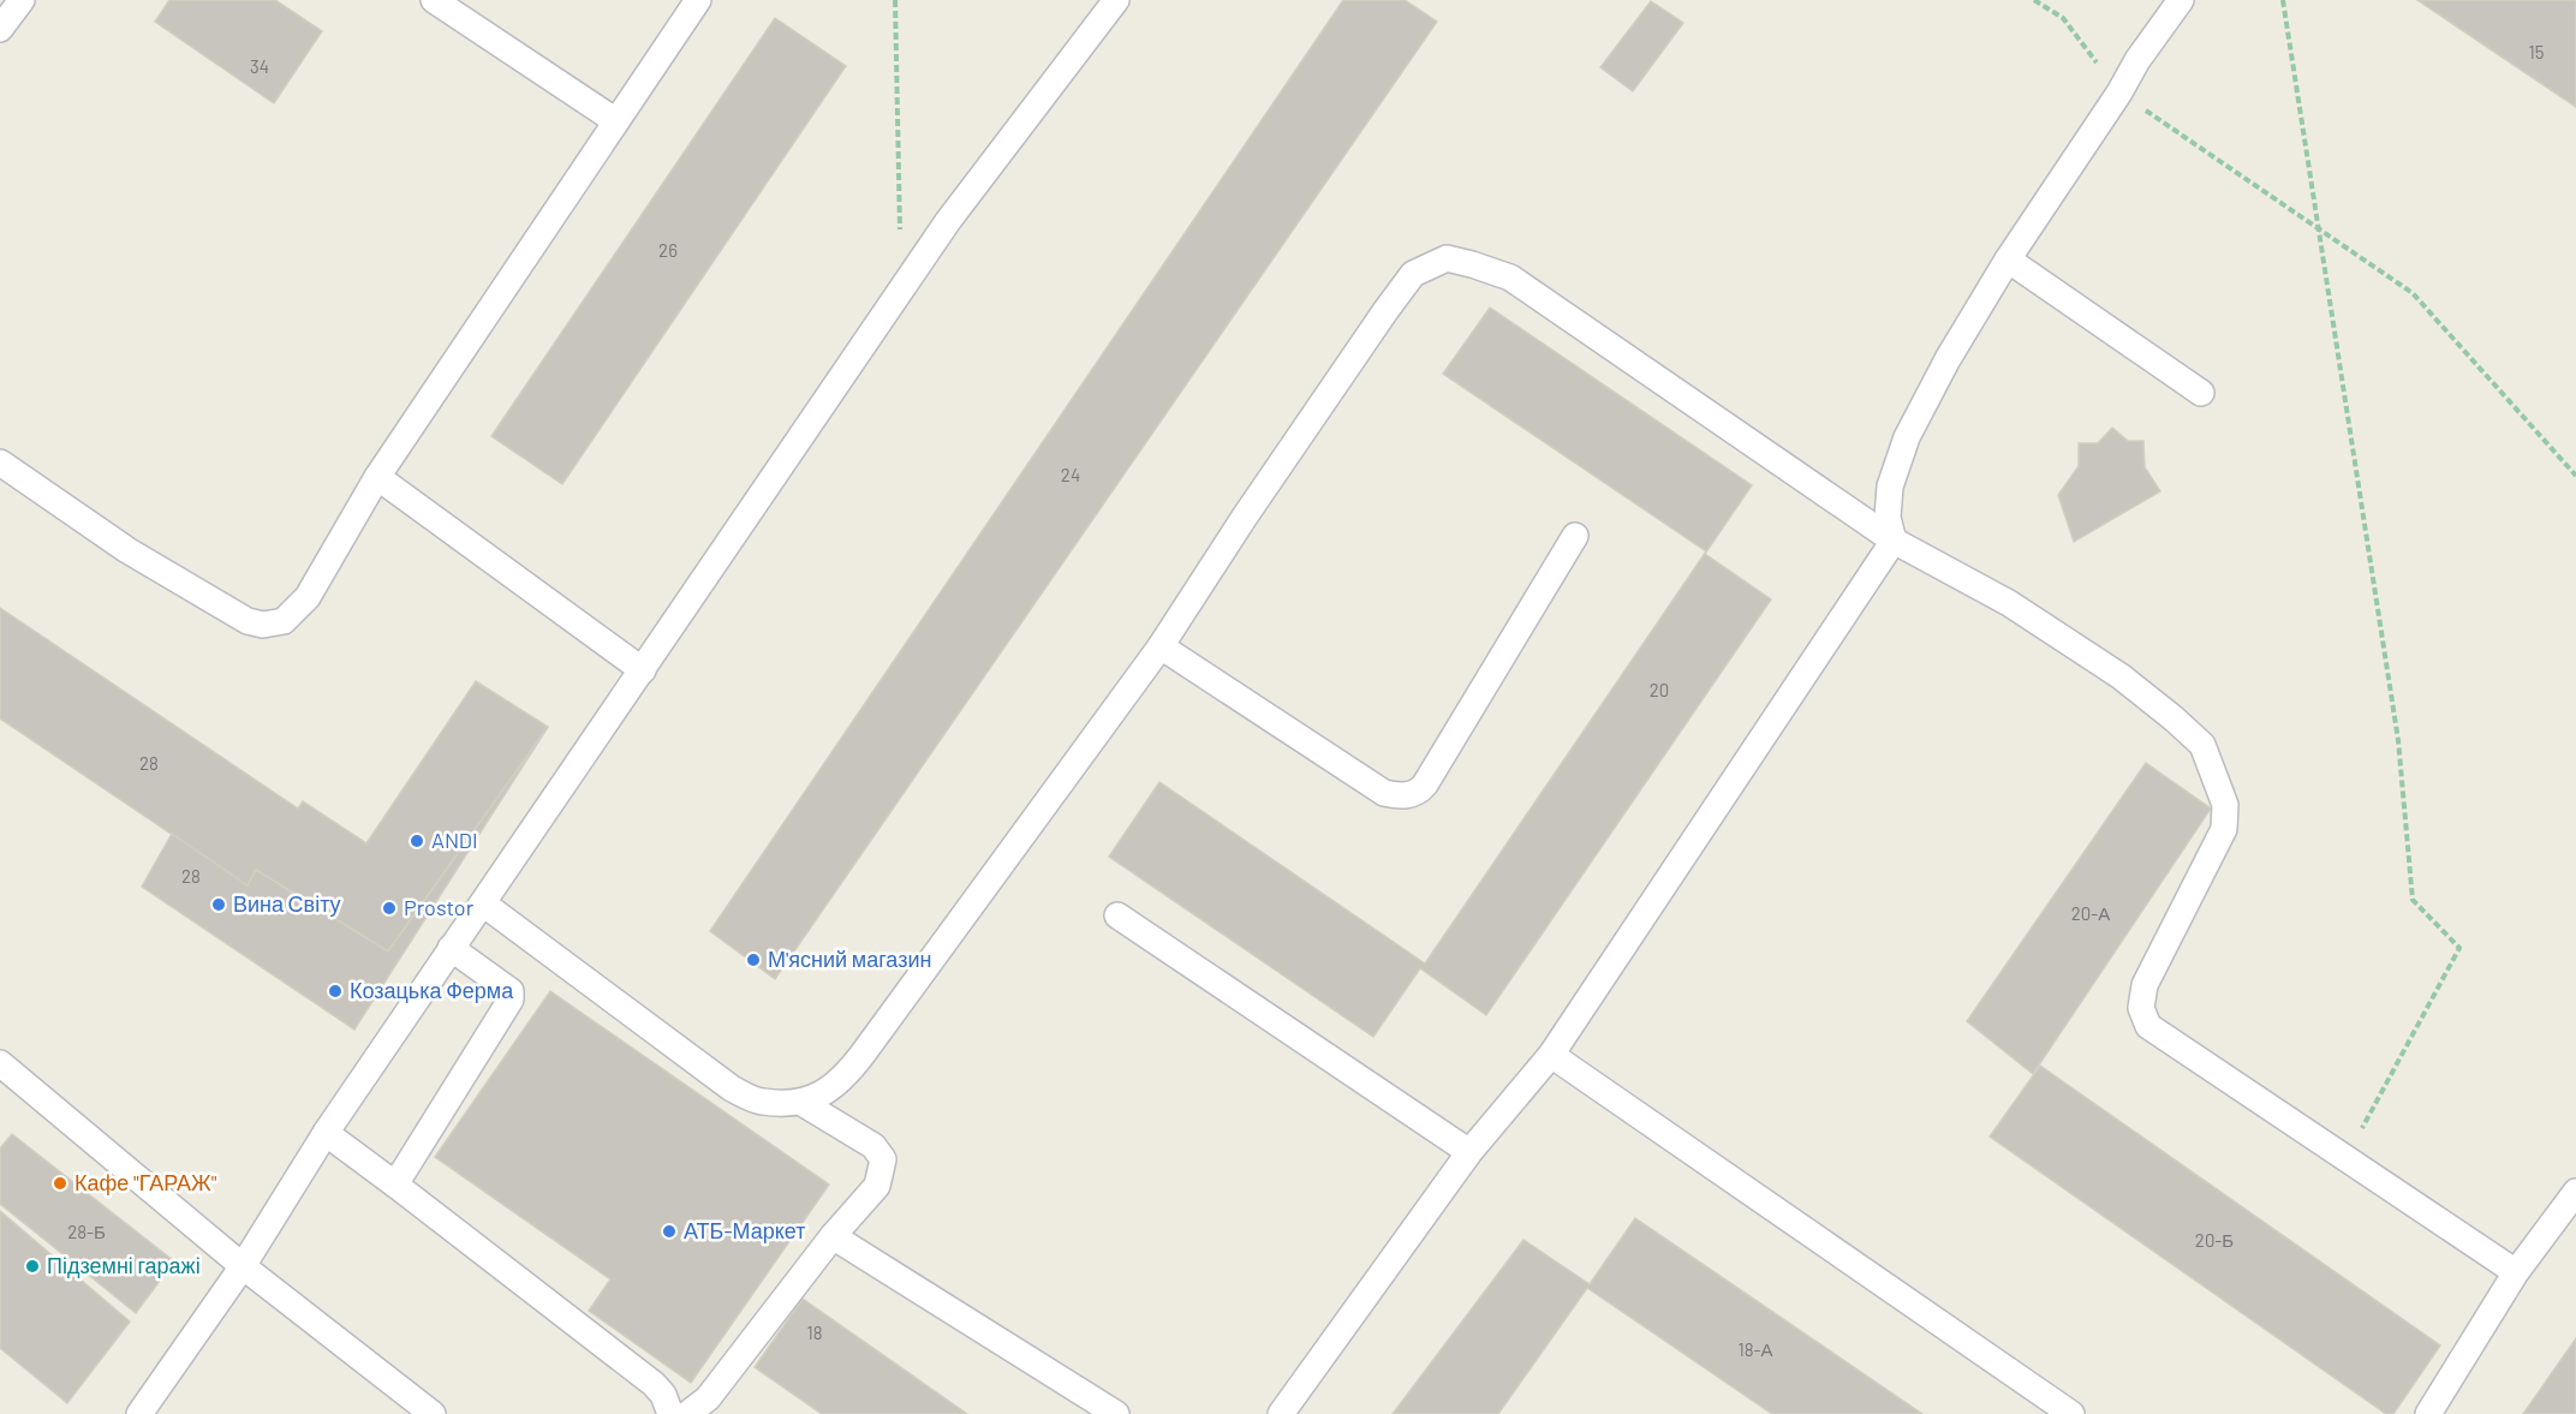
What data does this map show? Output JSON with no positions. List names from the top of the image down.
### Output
{
  "places": [
    "ANDI",
    "Вина Світу",
    "Prostor",
    "М'ясний магазин",
    "Козацька Ферма",
    "Кафе \"ГАРАЖ\"",
    "АТБ-Маркет",
    "Підземні гаражі"
  ],
  "house_numbers": [
    "15",
    "34",
    "26",
    "24",
    "20",
    "28",
    "28",
    "20-А",
    "28-Б",
    "20-Б",
    "18",
    "18-А"
  ]
}
